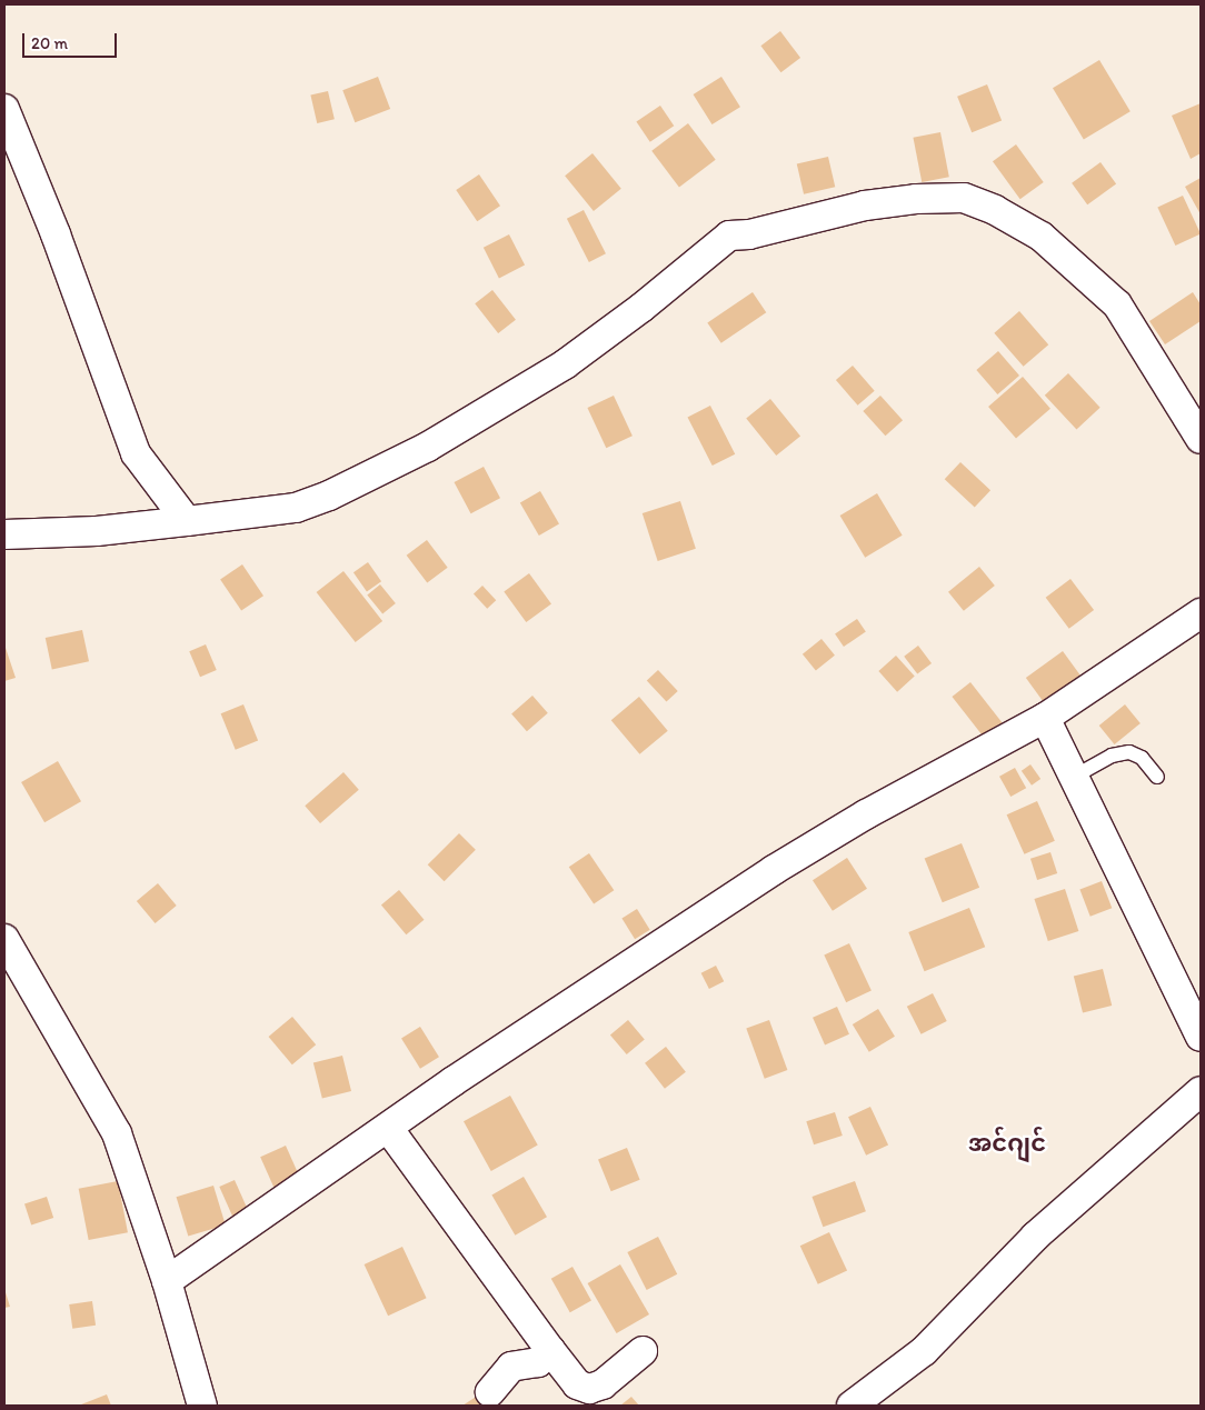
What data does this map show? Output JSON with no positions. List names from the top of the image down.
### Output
{
  "districts": ["အင်ဂျင်"],
  "scale_bar": "20 m"
}
